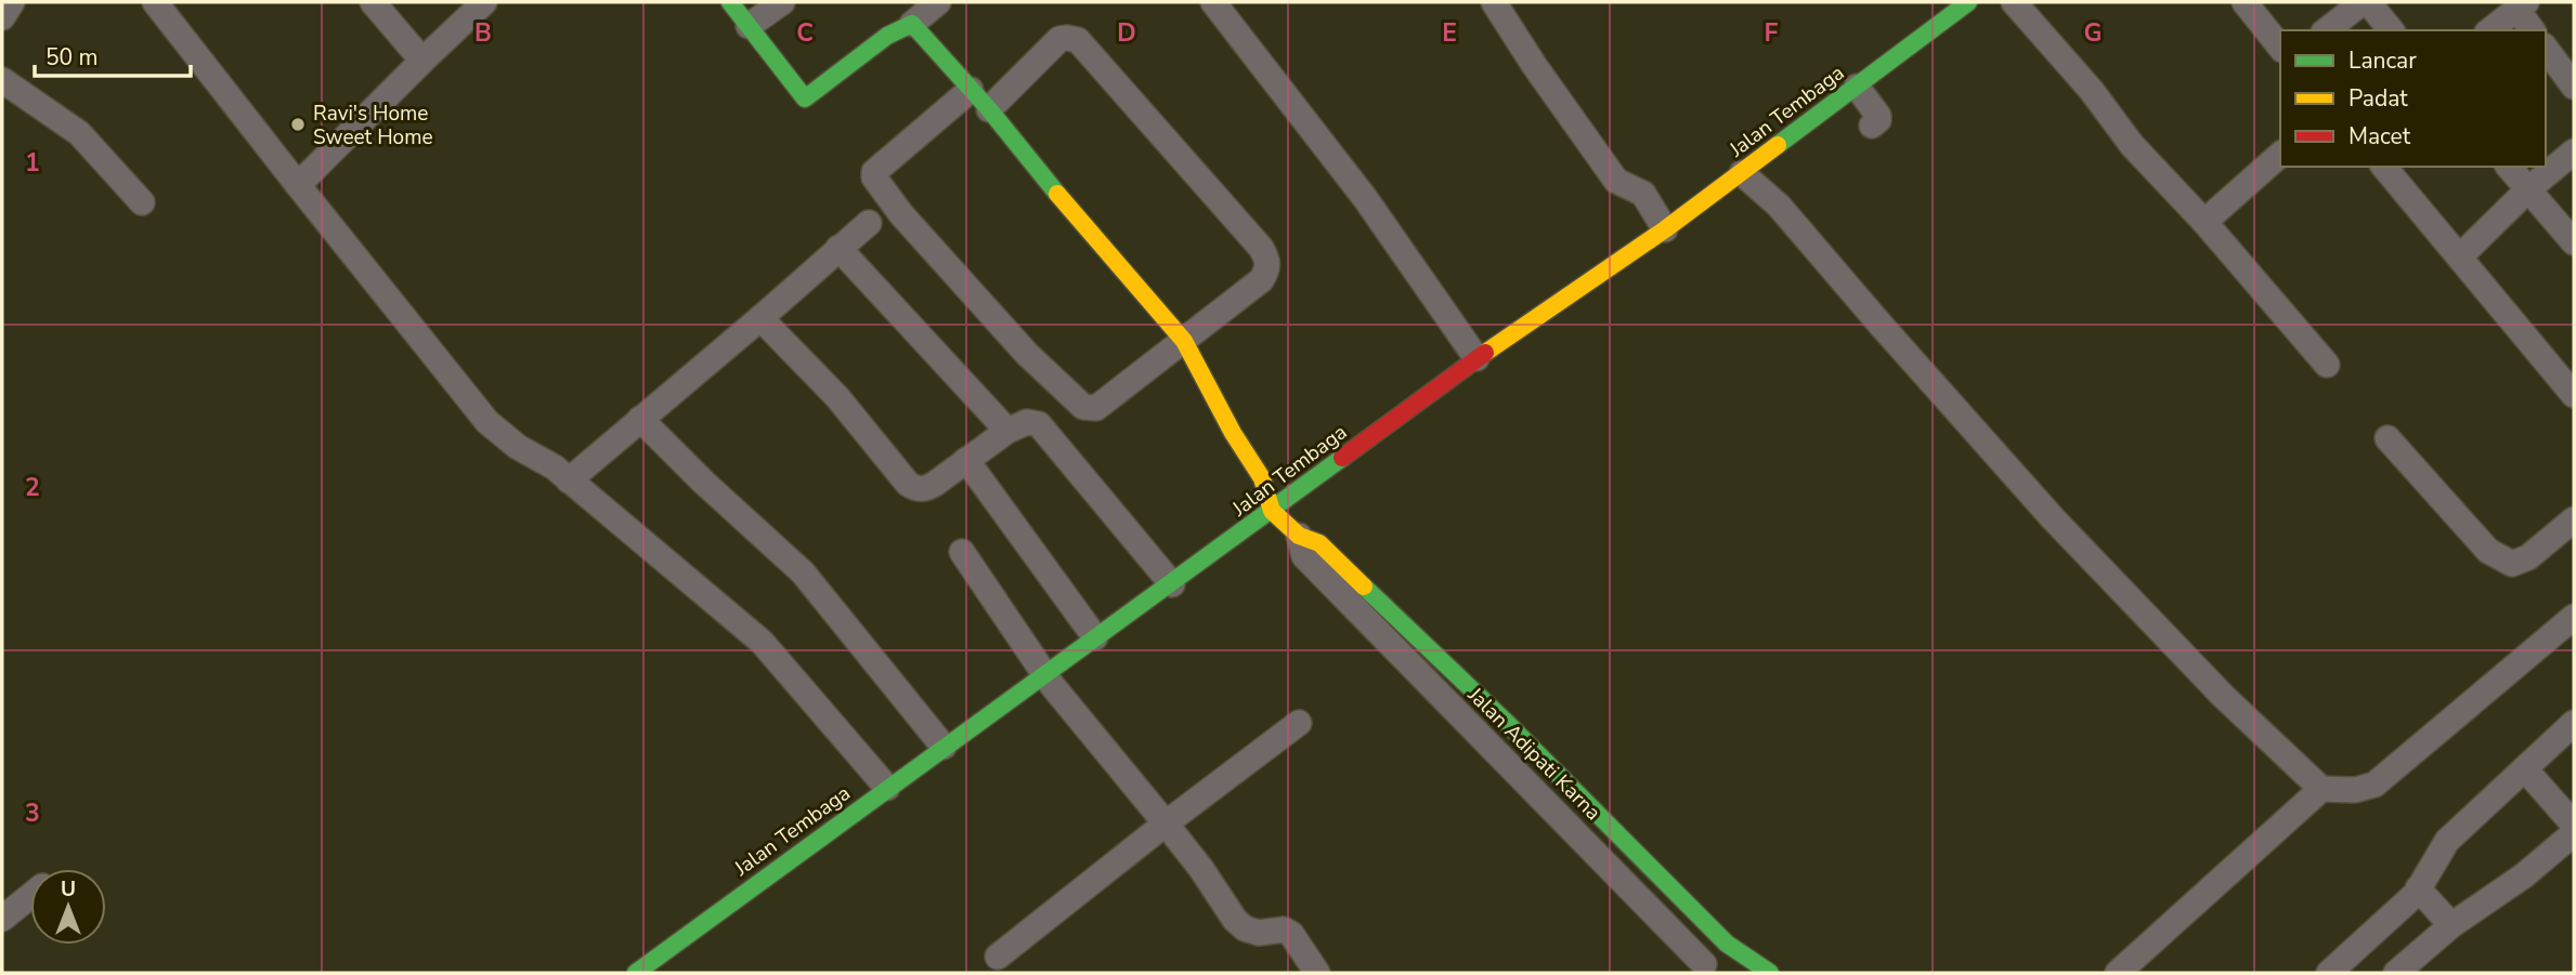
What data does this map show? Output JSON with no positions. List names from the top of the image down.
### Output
{
  "streets": {
    "street": ["Jalan Tembaga", "Jalan Adipati Karna"]
  },
  "crossings": [
    ["Jalan Tembaga", "Jalan Adipati Karna"]
  ],
  "places": ["Ravi's Home Sweet Home"],
  "legend": ["Lancar", "Padat", "Macet"],
  "scale_bar": "50 m",
  "north": "top",
  "grid": {
    "columns": [
      "B",
      "C",
      "D",
      "E",
      "F",
      "G"
    ],
    "rows": ["1", "2", "3"]
  }
}
